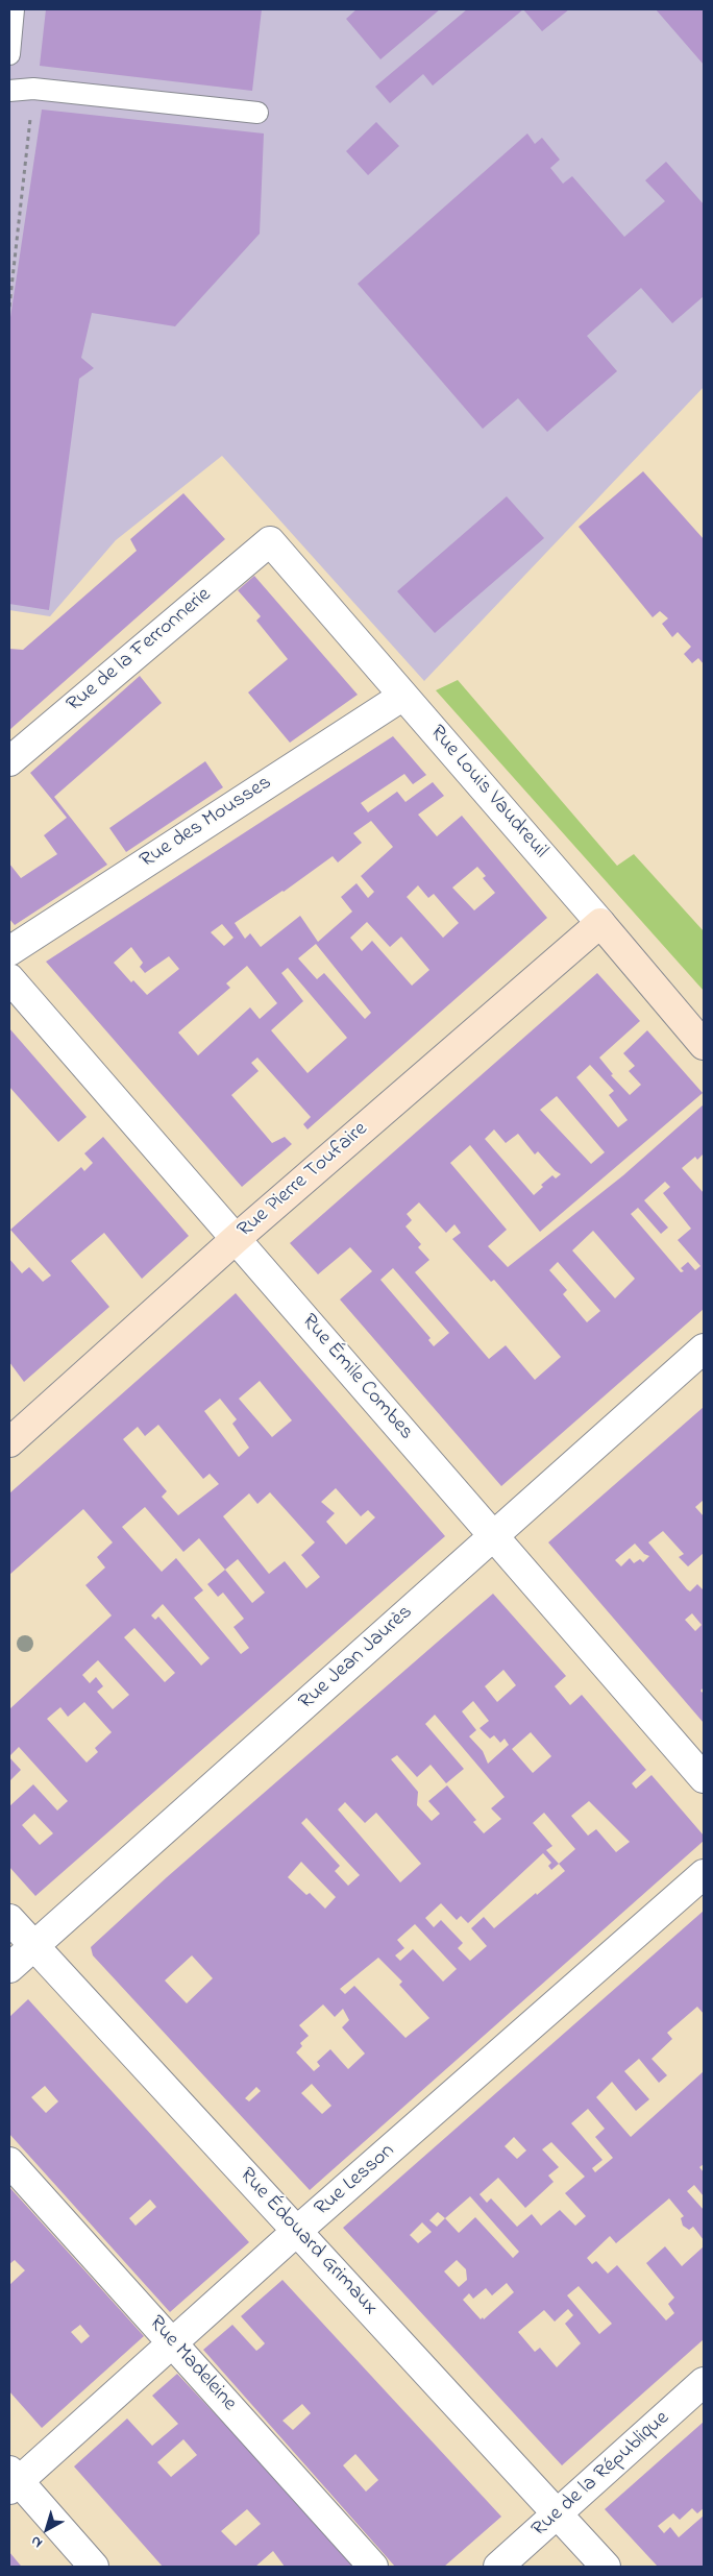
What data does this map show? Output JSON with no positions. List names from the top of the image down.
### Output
{
  "streets": {
    "main road": ["Rue Louis Vaudreuil", "Rue Pierre Toufaire"],
    "street": [
      "Rue de la Ferronnerie",
      "Rue des Mousses",
      "Rue Émile Combes",
      "Rue Jean Jaurès",
      "Rue Lesson",
      "Rue Édouard Grimaux",
      "Rue Madeleine",
      "Rue de la République"
    ]
  },
  "crossings": [
    ["Rue de la Ferronnerie", "Rue Louis Vaudreuil"],
    ["Rue Louis Vaudreuil", "Rue des Mousses"],
    ["Rue Louis Vaudreuil", "Rue Pierre Toufaire"],
    ["Rue Pierre Toufaire", "Rue Émile Combes"],
    ["Rue Émile Combes", "Rue Jean Jaurès"],
    ["Rue Jean Jaurès", "Rue Édouard Grimaux"],
    ["Rue Lesson", "Rue Édouard Grimaux"],
    ["Rue Lesson", "Rue Madeleine"],
    ["Rue Édouard Grimaux", "Rue de la République"]
  ],
  "north": "bottom left"
}
